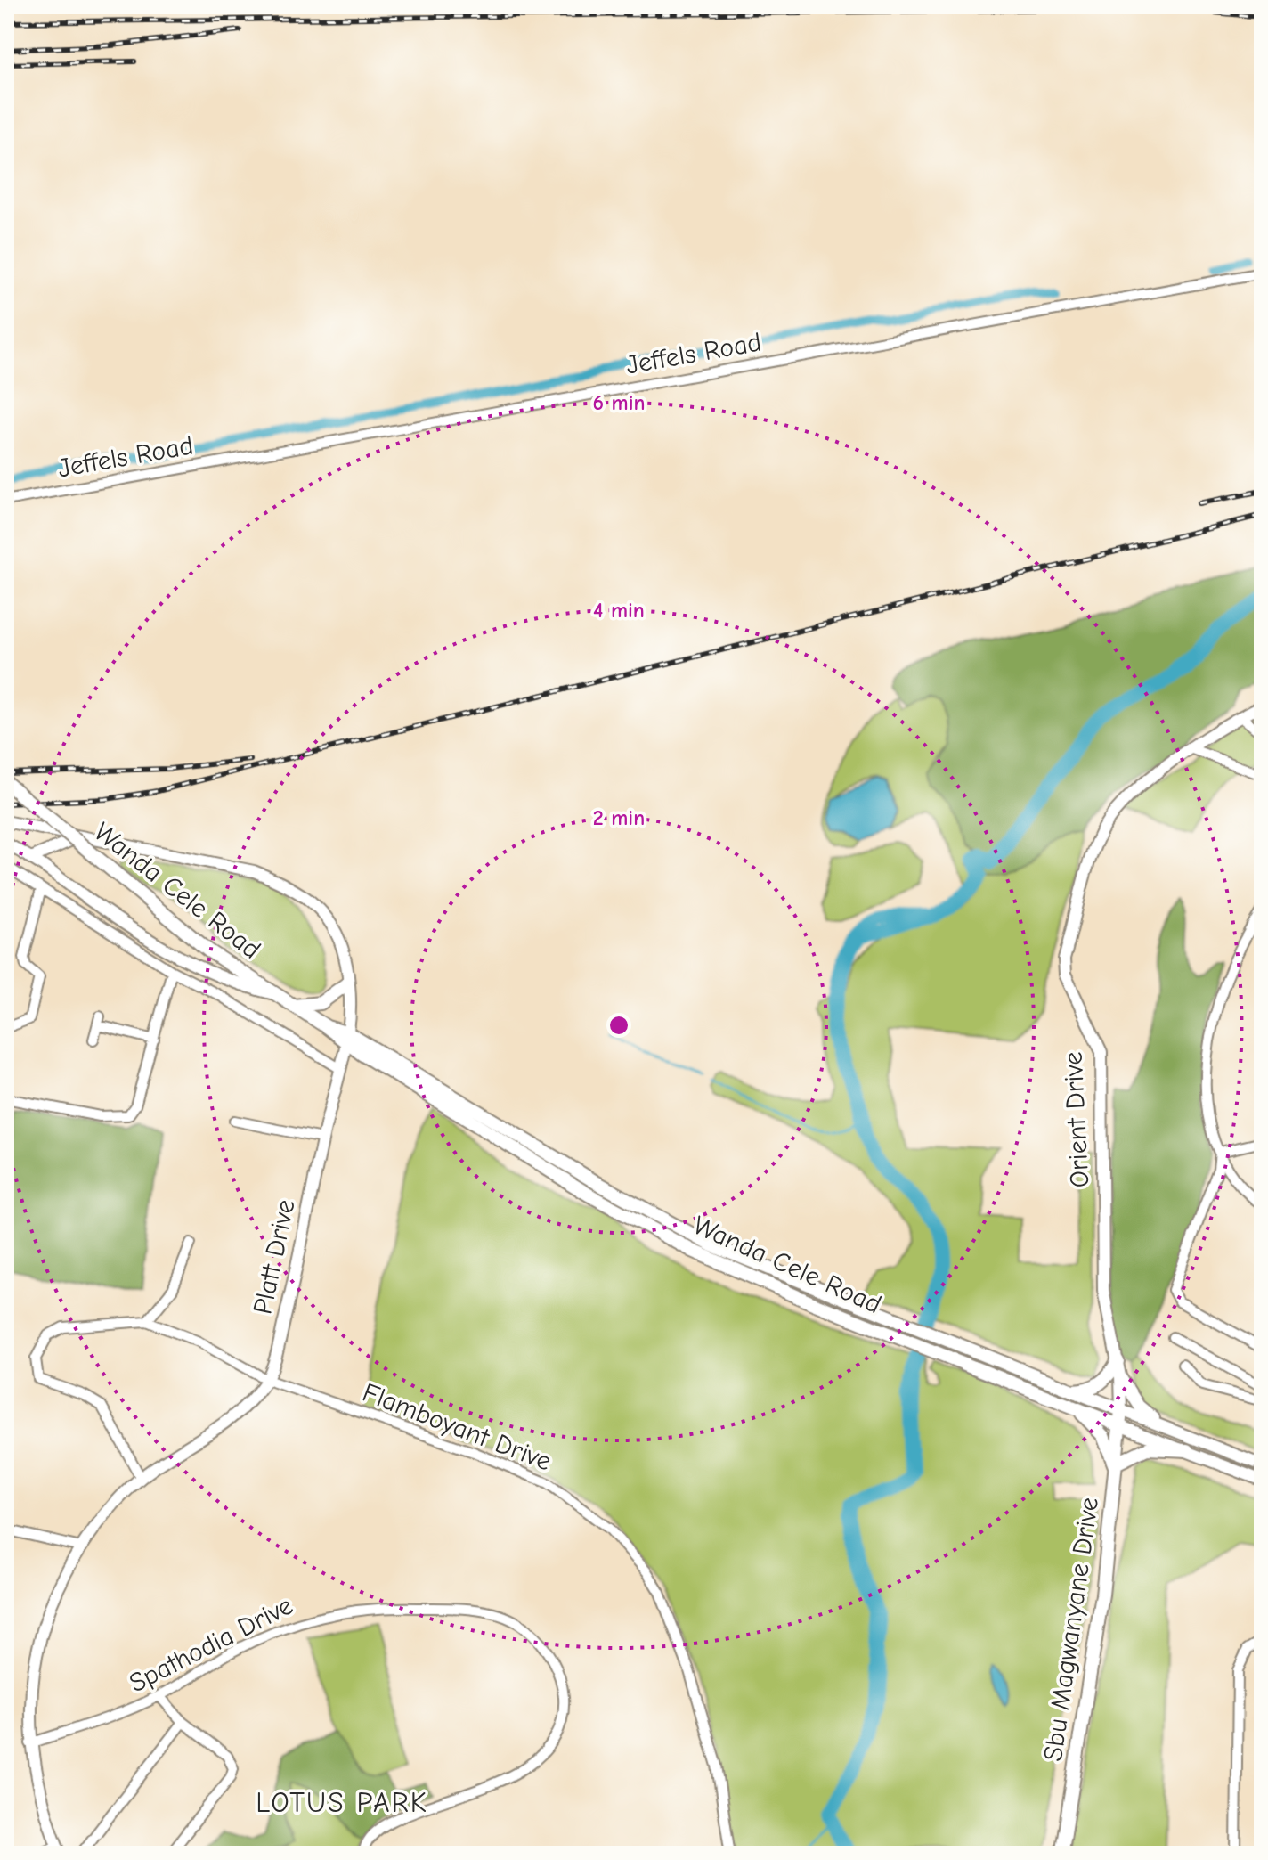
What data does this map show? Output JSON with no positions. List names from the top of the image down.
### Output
{
  "streets": {
    "main road": ["Wanda Cele Road", "Sbu Magwanyane Drive"],
    "street": [
      "Jeffels Road",
      "Orient Drive",
      "Platt Drive",
      "Flamboyant Drive",
      "Spathodia Drive"
    ]
  },
  "crossings": [
    ["Wanda Cele Road", "Orient Drive"],
    ["Wanda Cele Road", "Platt Drive"],
    ["Wanda Cele Road", "Sbu Magwanyane Drive"],
    ["Orient Drive", "Sbu Magwanyane Drive"],
    ["Platt Drive", "Flamboyant Drive"],
    ["Platt Drive", "Spathodia Drive"]
  ],
  "districts": ["LOTUS PARK"],
  "rings": ["6 min", "4 min", "2 min"]
}
